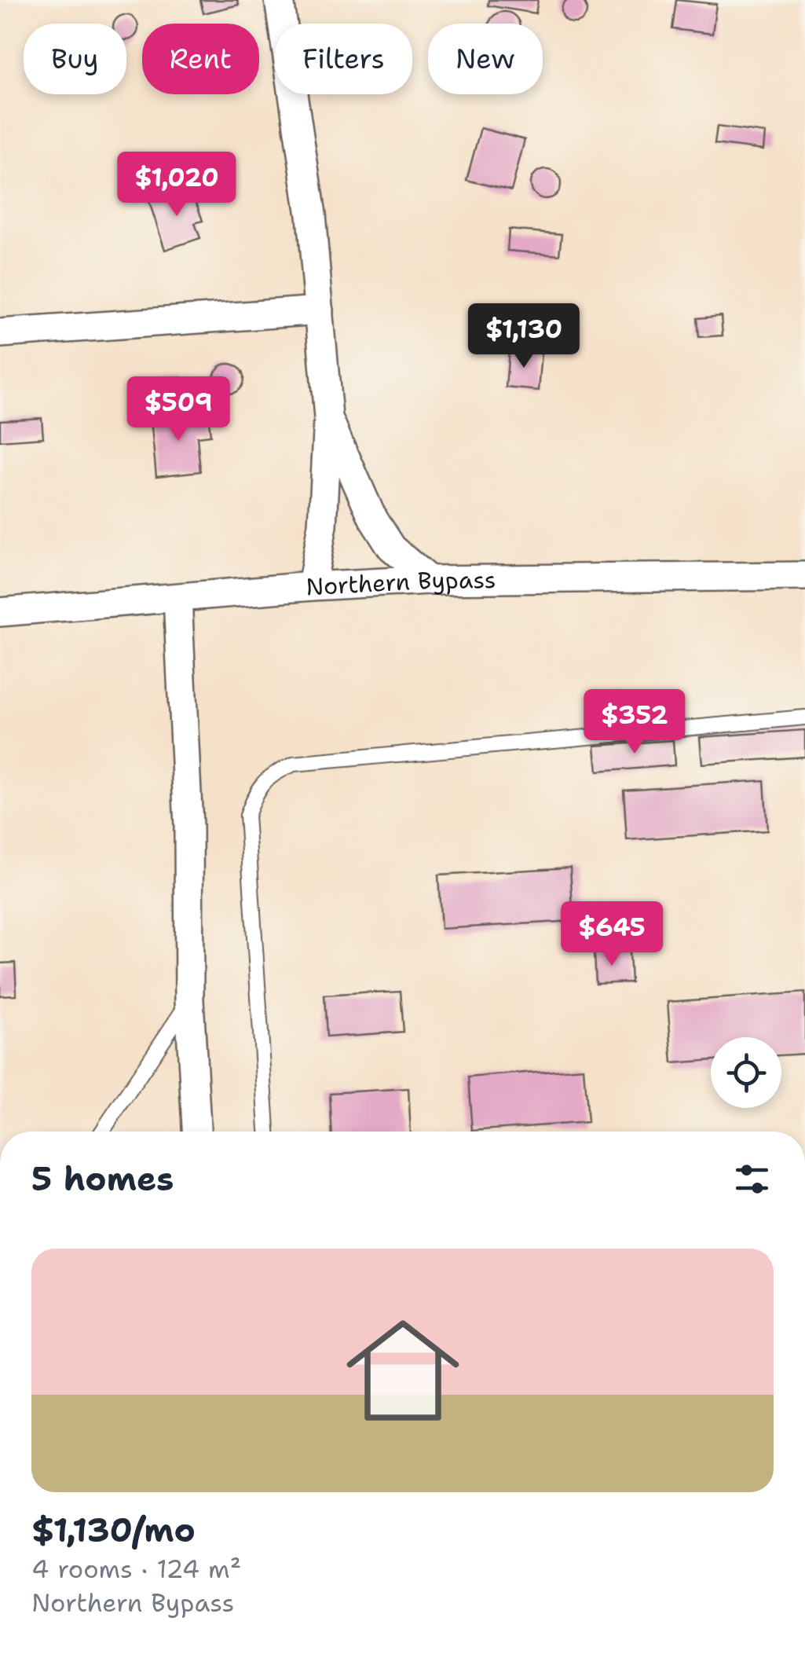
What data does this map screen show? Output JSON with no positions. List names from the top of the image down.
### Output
{
  "streets": {
    "street": ["Northern Bypass"]
  },
  "page": {
    "chip": [
      "Buy",
      "Rent",
      "Filters",
      "New"
    ],
    "price": [
      "$1,020",
      "$1,130",
      "$509",
      "$352",
      "$645"
    ],
    "heading": "5 homes",
    "list": [
      {
        "name": "$1,130/mo",
        "note": "4 rooms · 124 m² · Northern Bypass"
      }
    ]
  }
}
